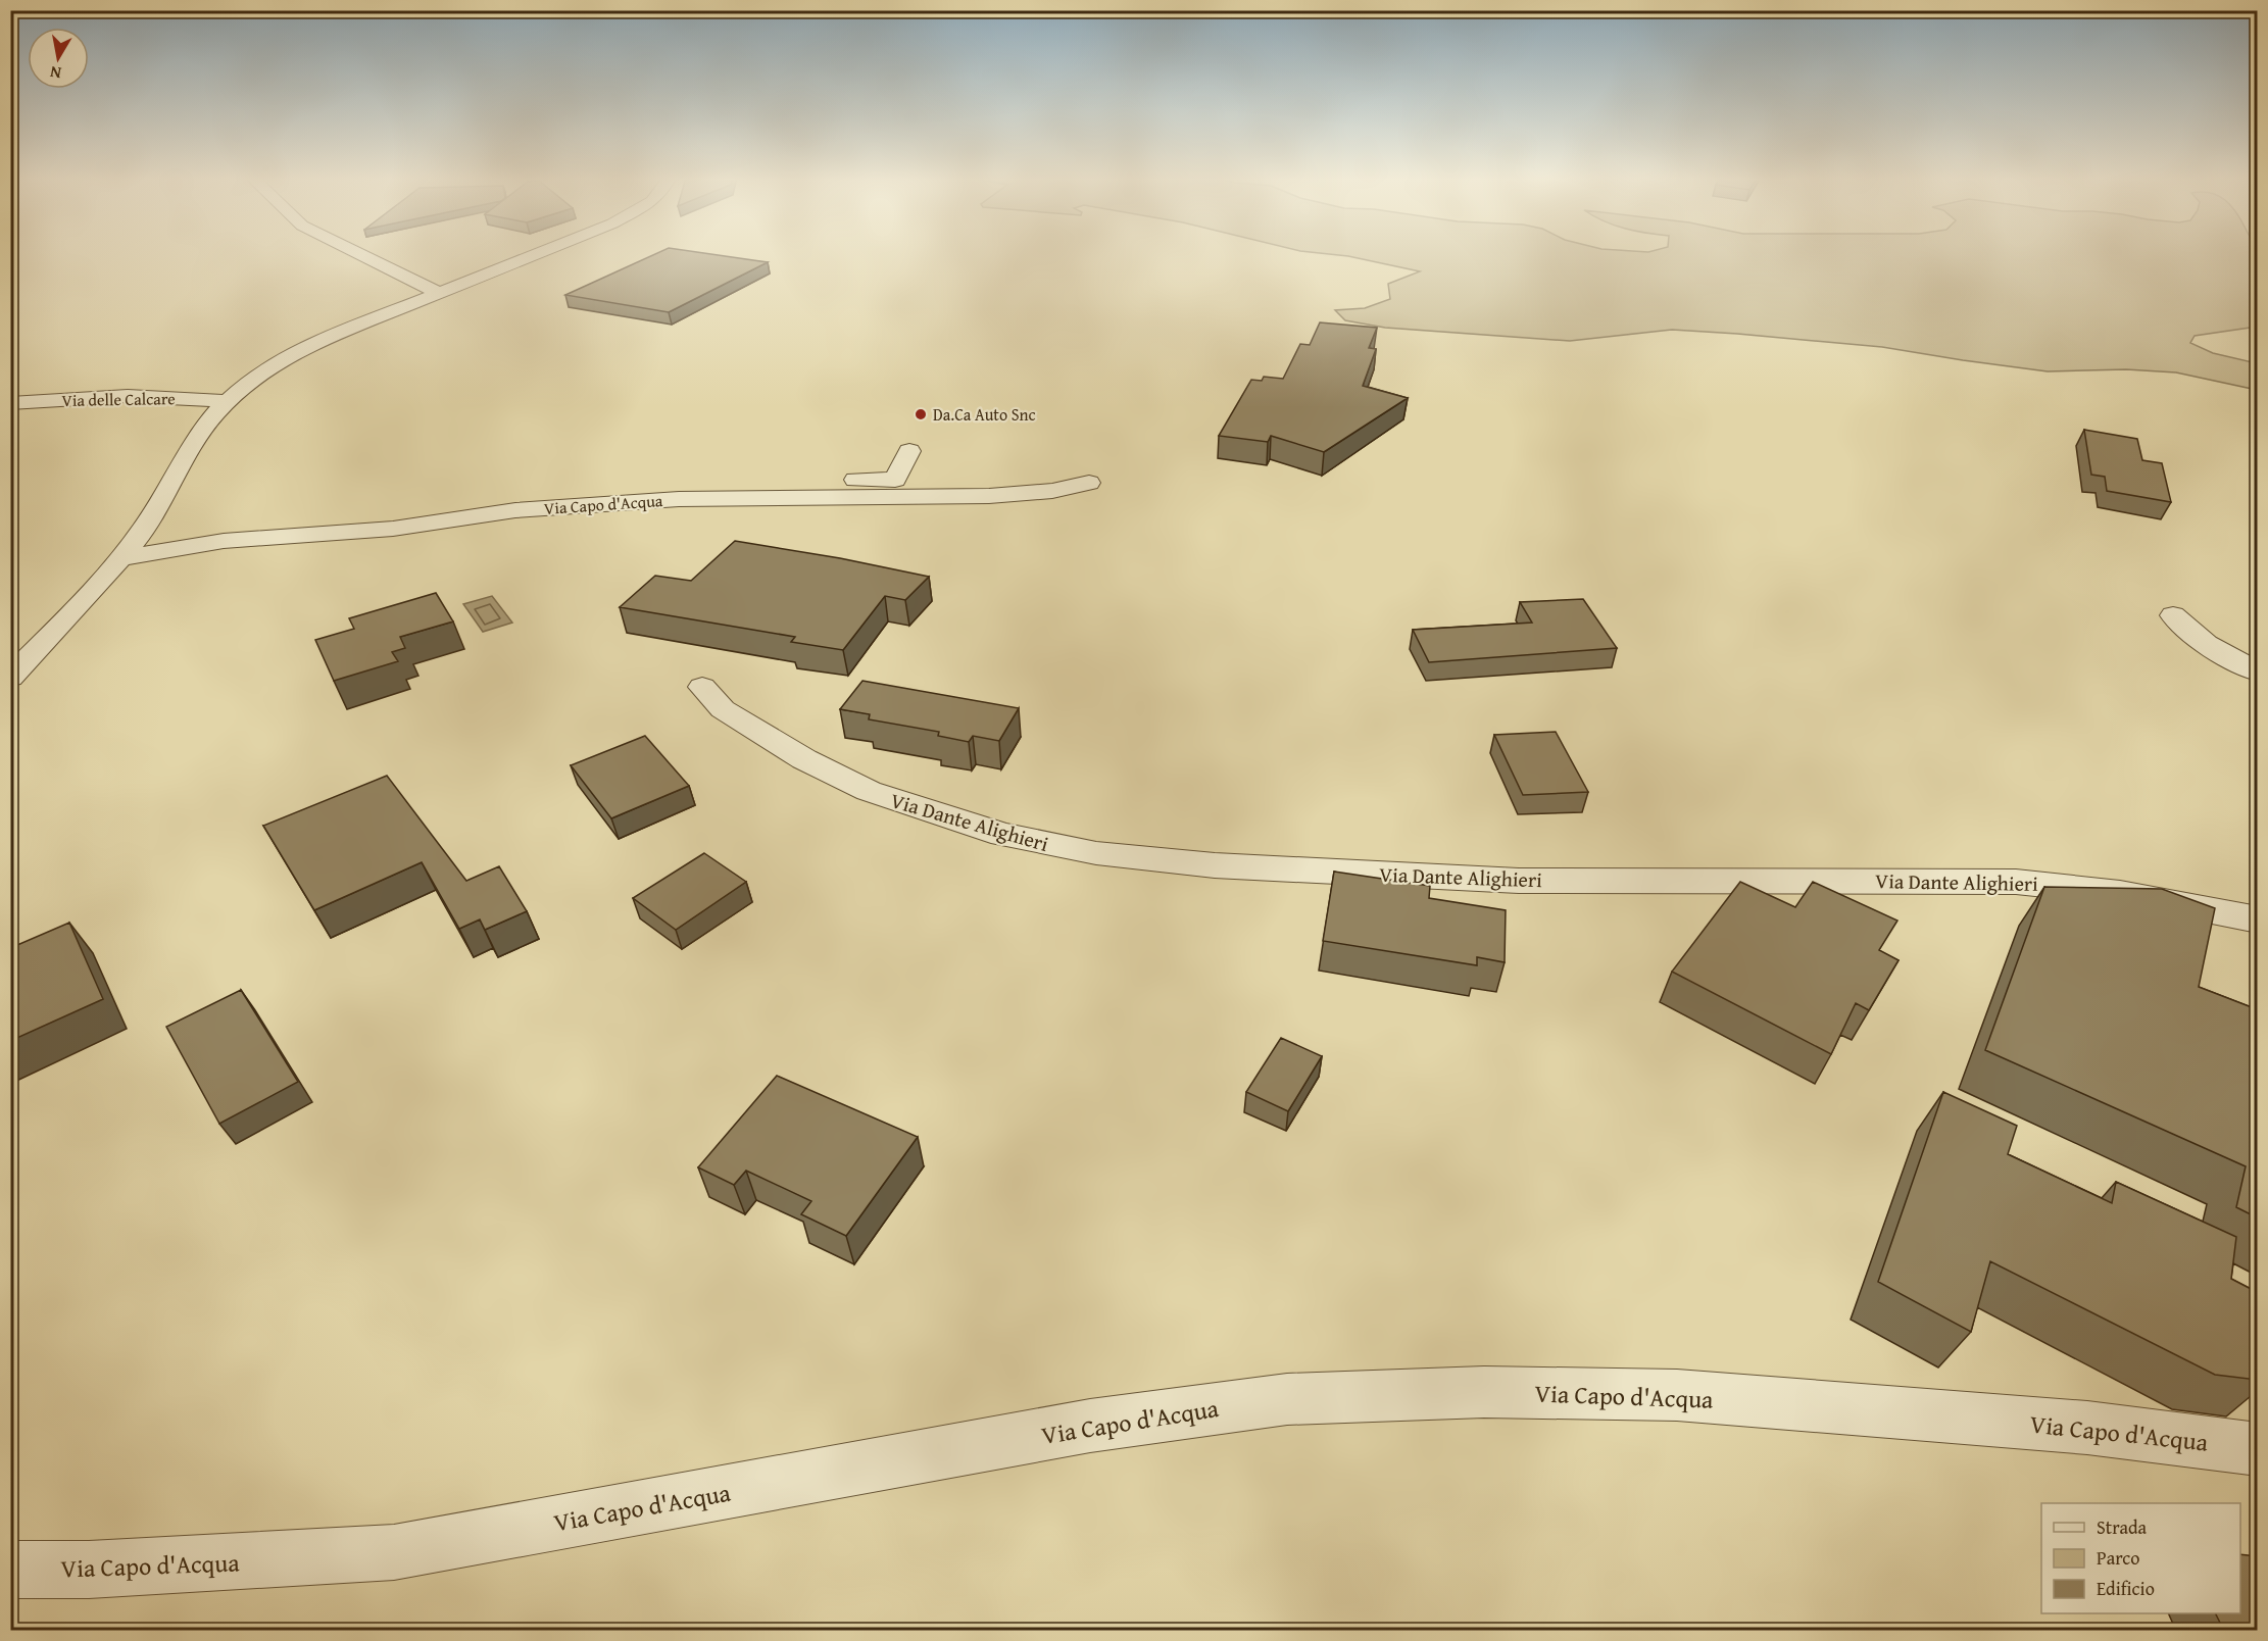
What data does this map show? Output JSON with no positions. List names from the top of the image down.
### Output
{
  "streets": {
    "street": ["Via delle Calcare", "Via Capo d'Acqua", "Via Dante Alighieri"]
  },
  "places": ["Da.Ca Auto Snc"],
  "legend": ["Strada", "Parco", "Edificio"],
  "north": "bottom"
}
